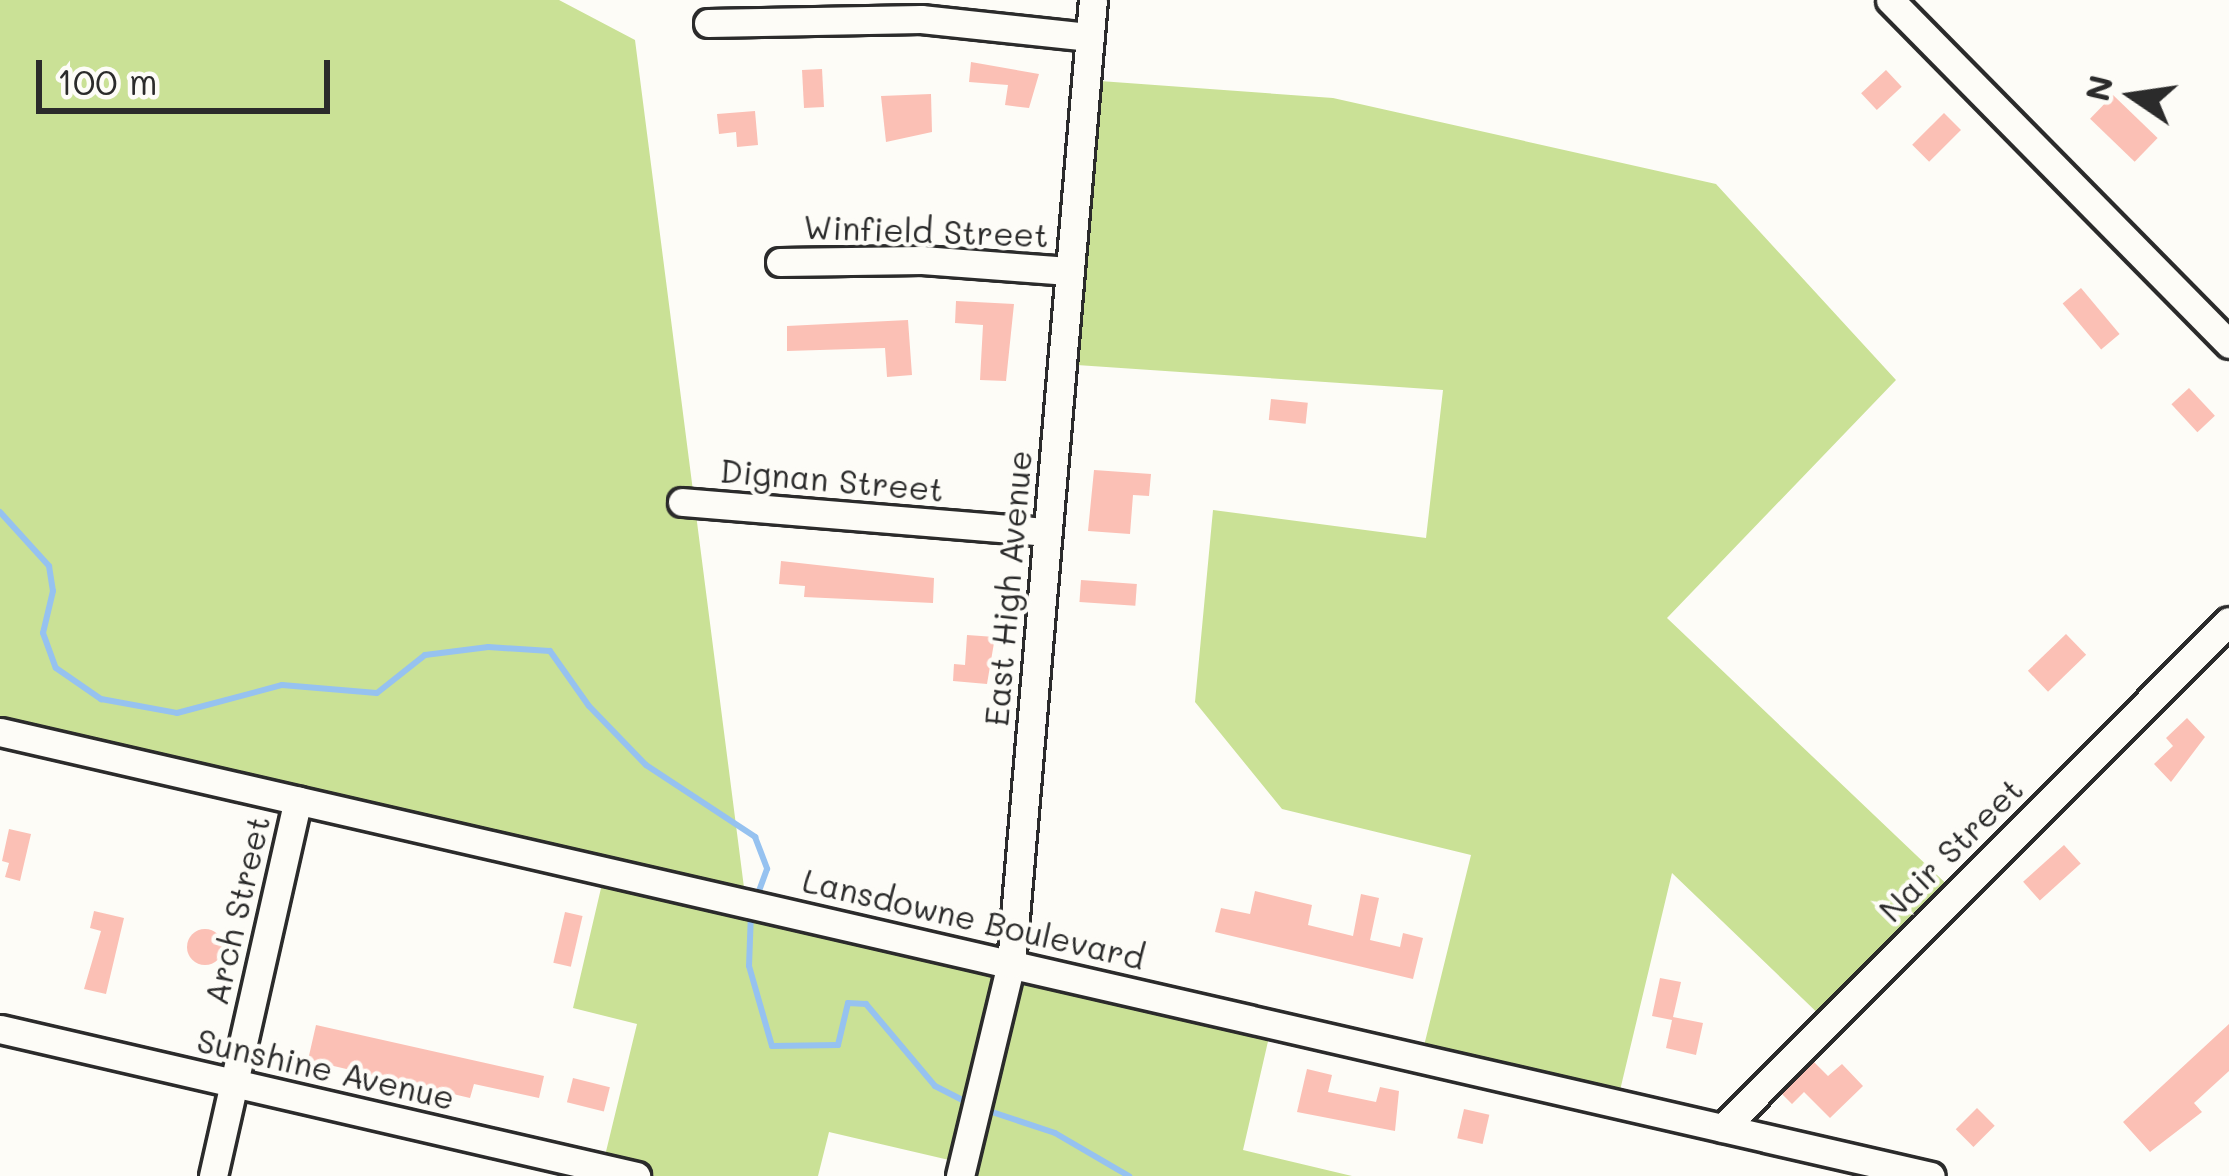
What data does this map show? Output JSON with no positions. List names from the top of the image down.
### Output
{
  "streets": {
    "street": [
      "Winfield Street",
      "Dignan Street",
      "East High Avenue",
      "Nair Street",
      "Arch Street",
      "Lansdowne Boulevard",
      "Sunshine Avenue"
    ]
  },
  "crossings": [
    ["Winfield Street", "East High Avenue"],
    ["Dignan Street", "East High Avenue"],
    ["East High Avenue", "Lansdowne Boulevard"],
    ["Nair Street", "Lansdowne Boulevard"],
    ["Arch Street", "Lansdowne Boulevard"],
    ["Arch Street", "Sunshine Avenue"]
  ],
  "scale_bar": "100 m",
  "north": "left"
}
